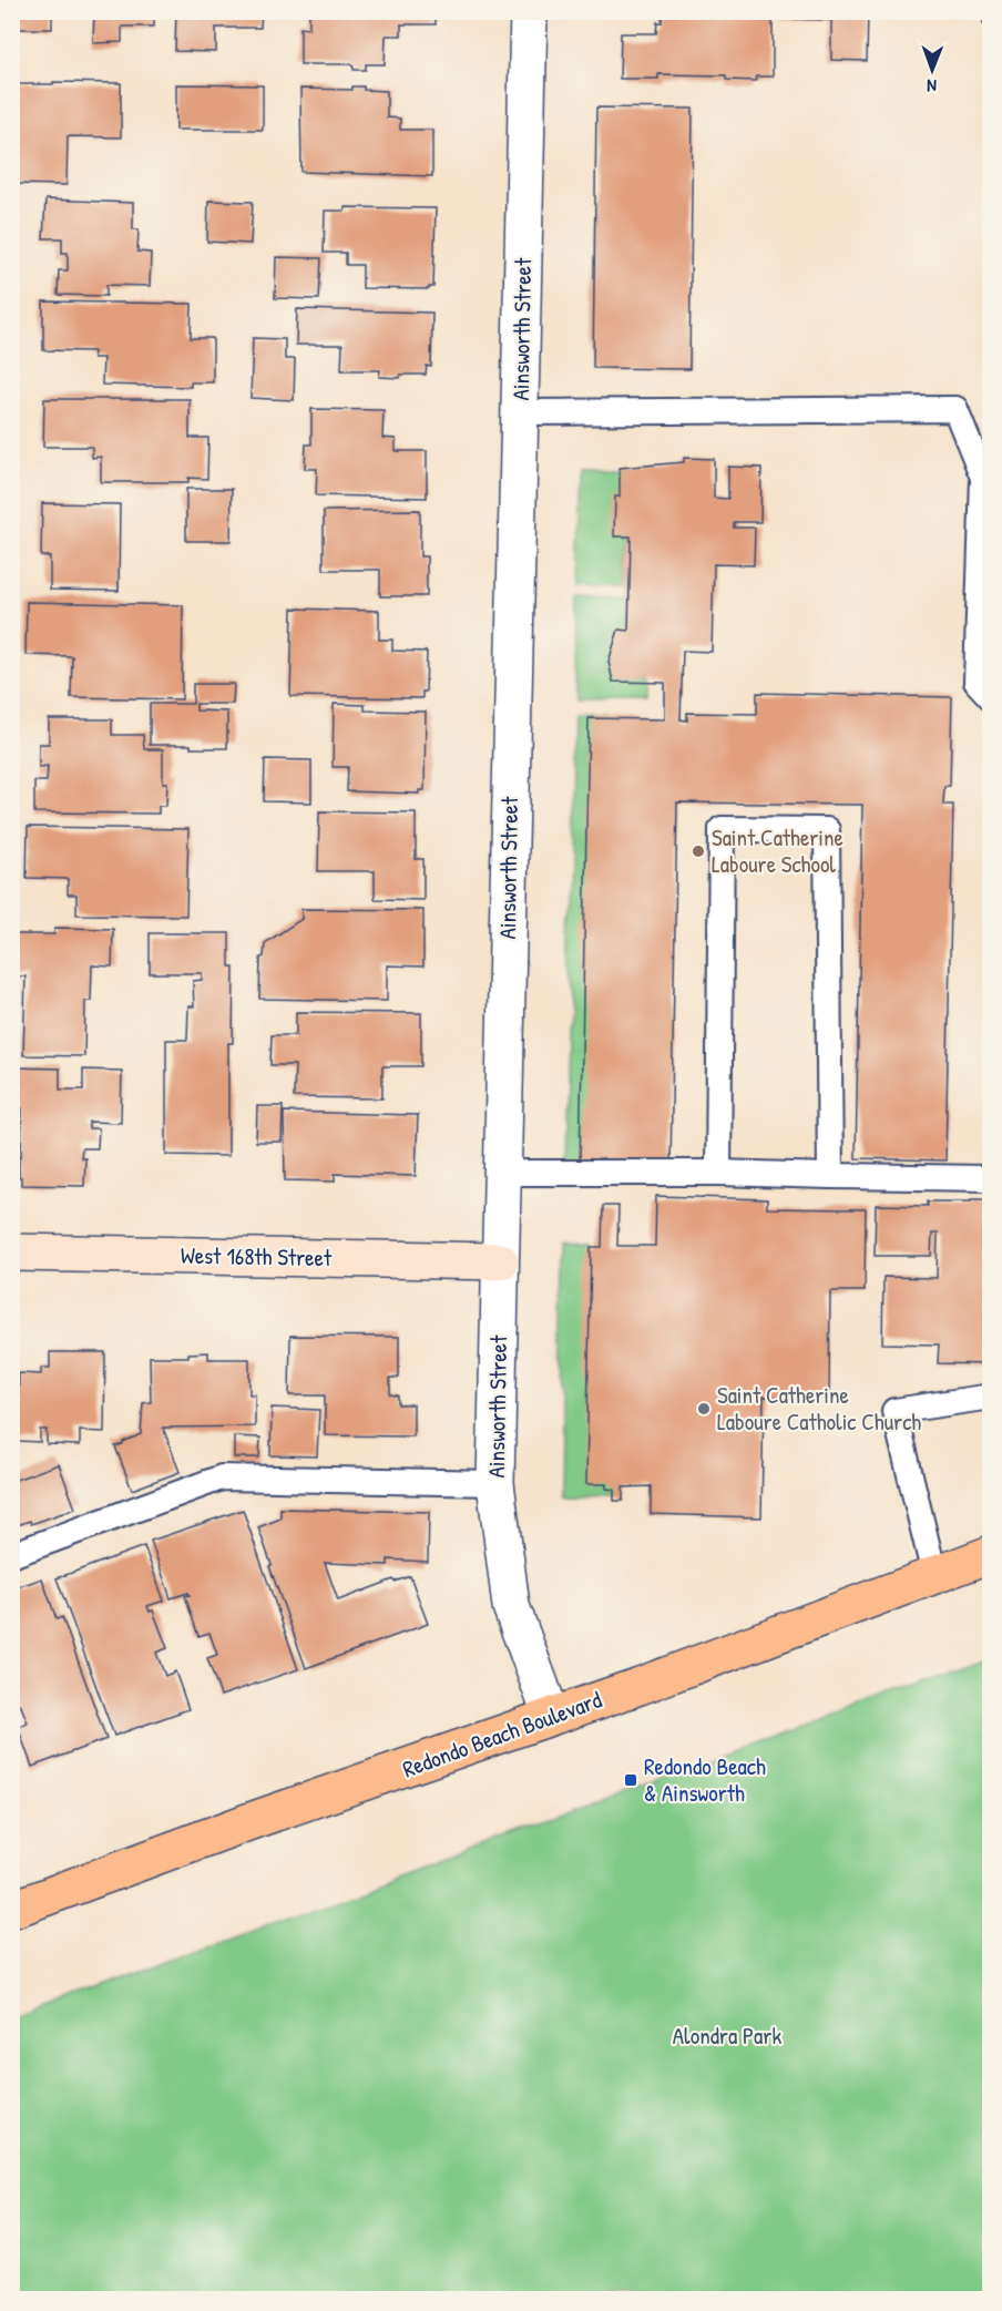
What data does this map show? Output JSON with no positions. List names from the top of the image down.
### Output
{
  "streets": {
    "main road": ["Redondo Beach Boulevard"],
    "street": ["Ainsworth Street", "West 168th Street"]
  },
  "crossings": [
    ["Ainsworth Street", "West 168th Street"],
    ["Ainsworth Street", "Redondo Beach Boulevard"]
  ],
  "parks": ["Alondra Park"],
  "places": {
    "other": ["Saint Catherine Laboure School", "Saint Catherine Laboure Catholic Church"],
    "transit": ["Redondo Beach & Ainsworth"]
  },
  "north": "bottom"
}
